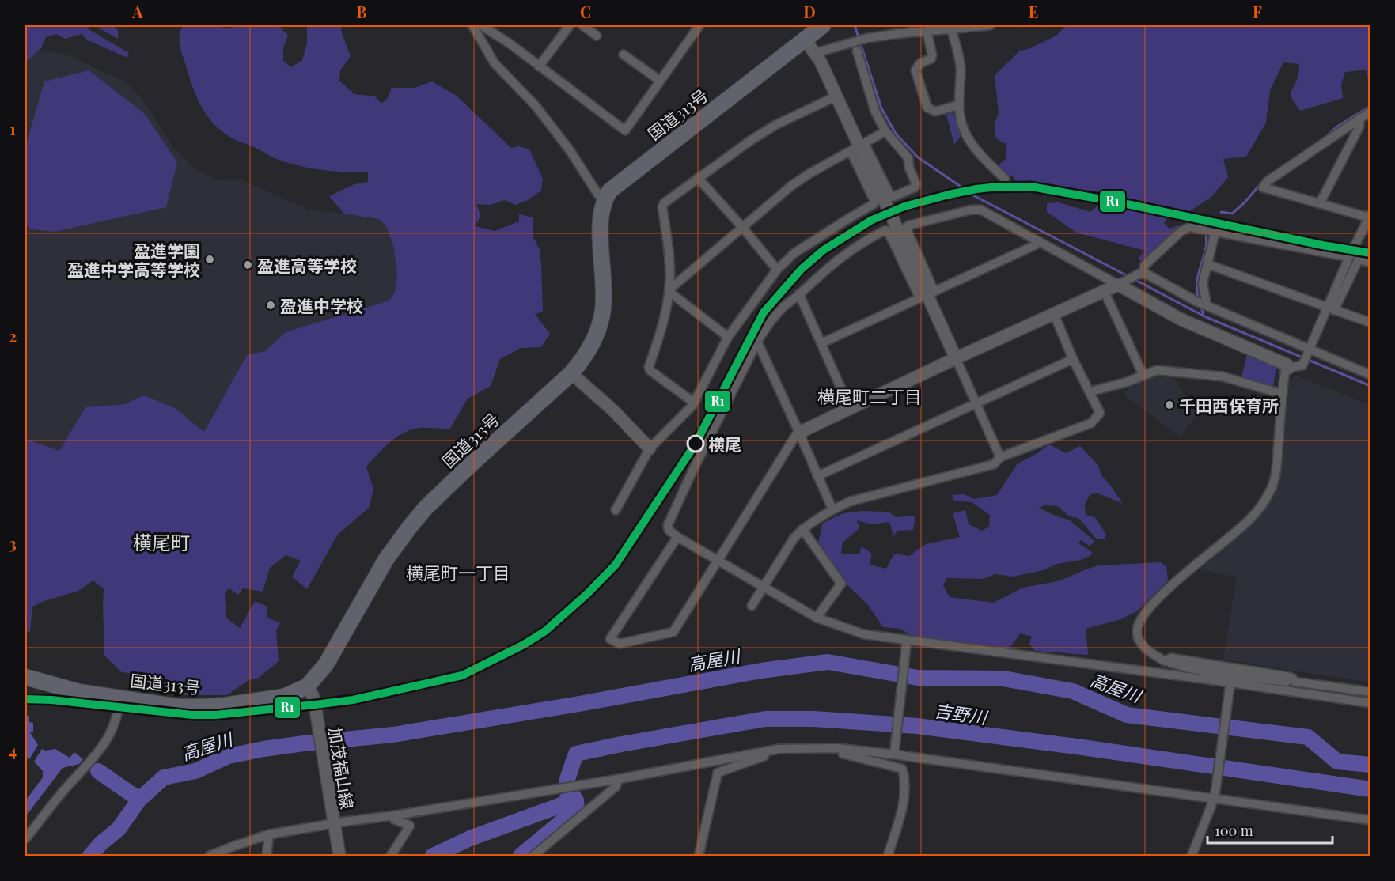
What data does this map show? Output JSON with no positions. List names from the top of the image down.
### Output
{
  "streets": {
    "highway": ["国道313号"],
    "street": ["加茂福山線"]
  },
  "crossings": [
    ["国道313号", "加茂福山線"]
  ],
  "districts": ["横尾町二丁目", "横尾町", "横尾町一丁目"],
  "water": ["高屋川", "吉野川"],
  "places": [
    "盈進学園 盈進中学高等学校",
    "盈進高等学校",
    "盈進中学校",
    "千田西保育所",
    "横尾"
  ],
  "lines": ["transit line R1"],
  "scale_bar": "100 m",
  "grid": {
    "columns": [
      "A",
      "B",
      "C",
      "D",
      "E",
      "F"
    ],
    "rows": [
      "1",
      "2",
      "3",
      "4"
    ]
  }
}
